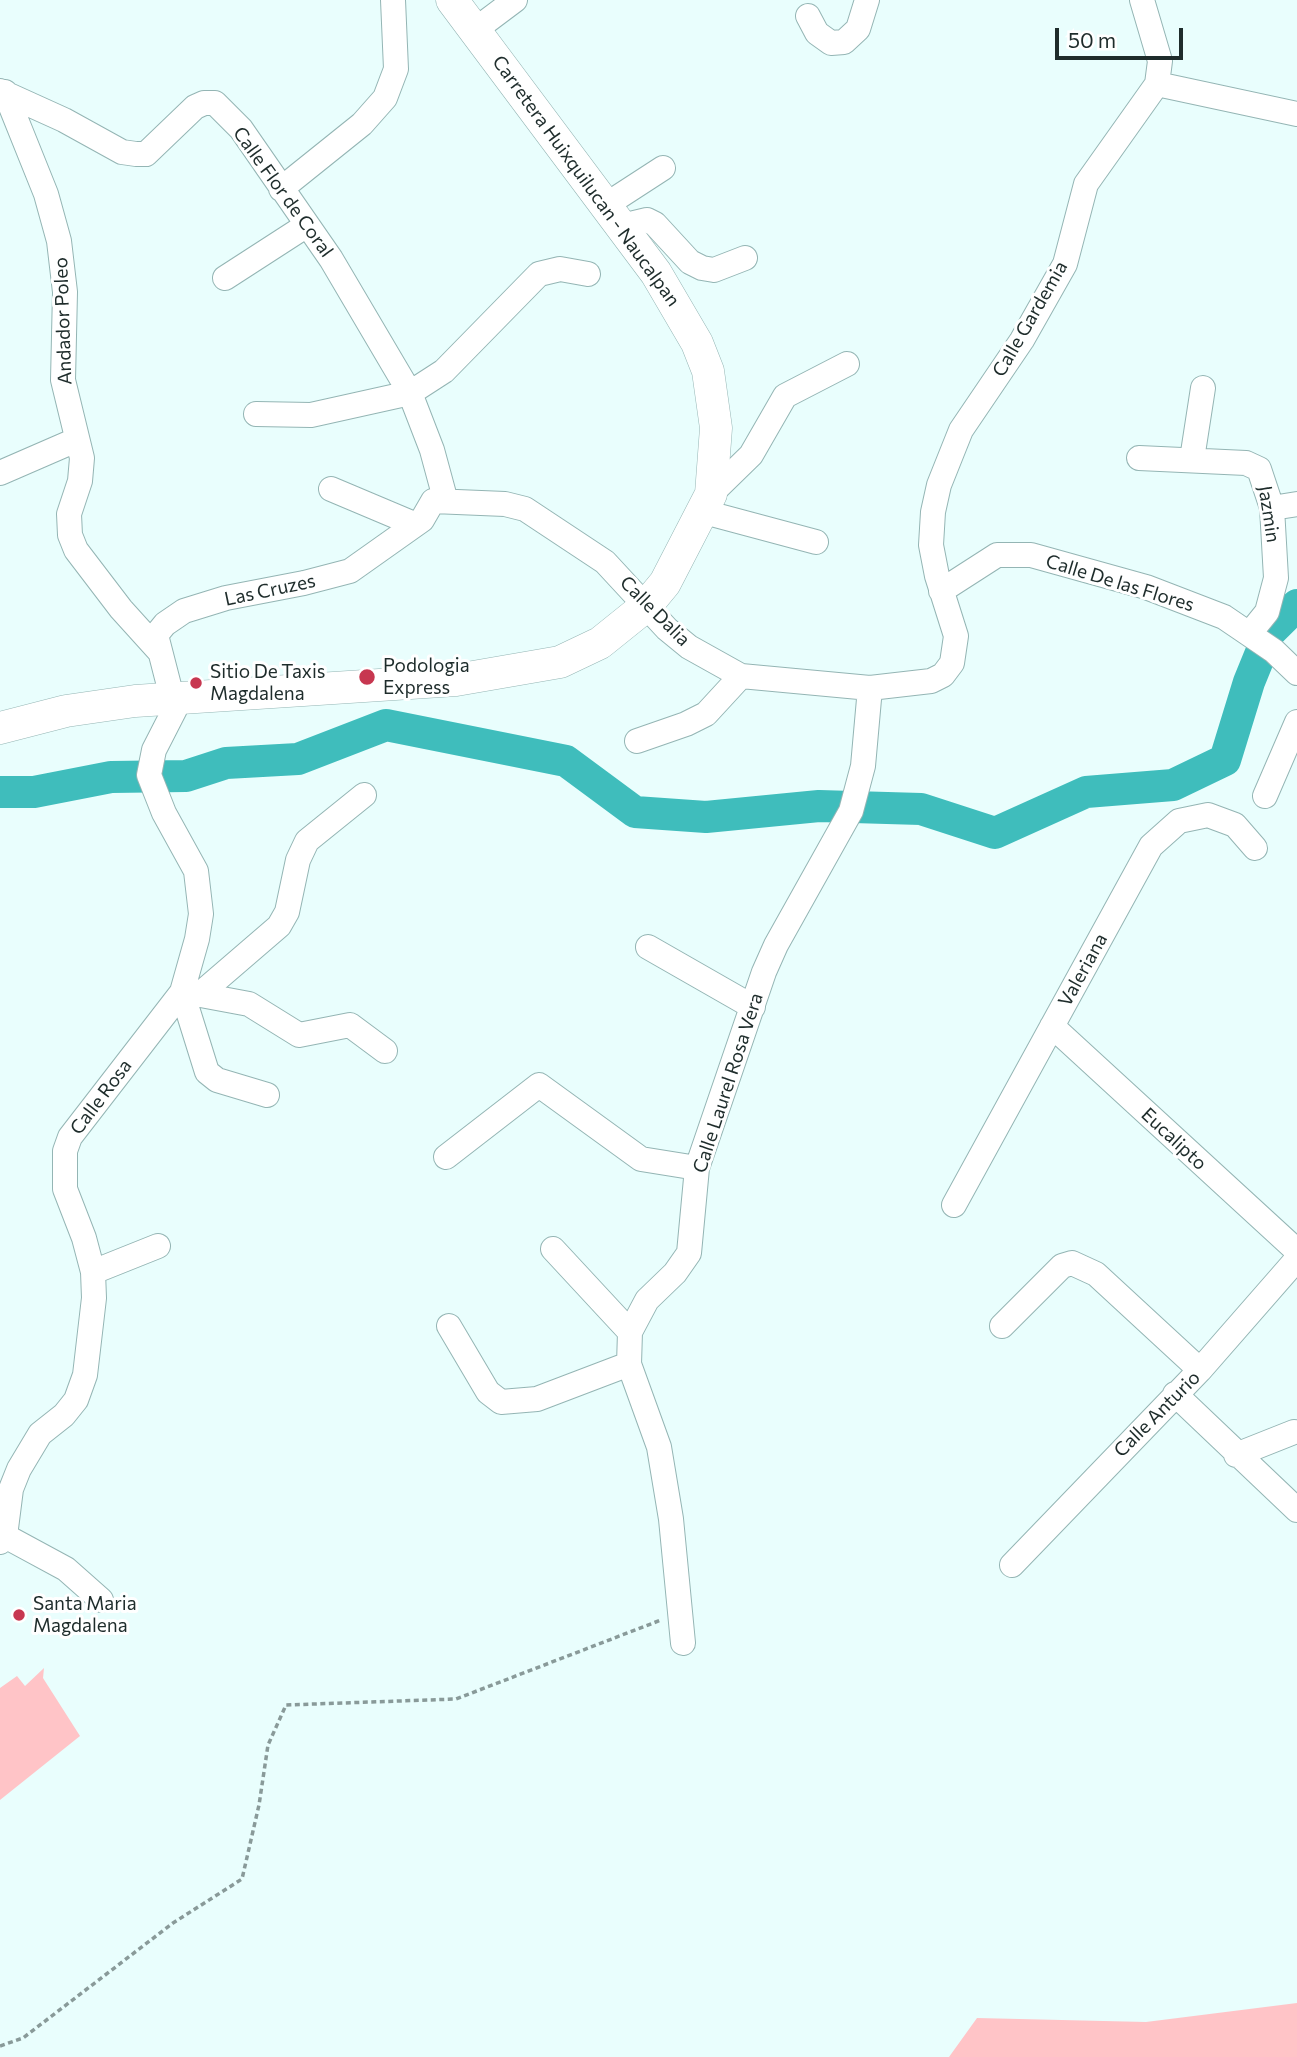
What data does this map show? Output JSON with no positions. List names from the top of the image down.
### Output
{
  "streets": {
    "main road": ["Carretera Huixquilucan - Naucalpan"],
    "street": [
      "Calle Flor de Coral",
      "Calle Gardemia",
      "Andador Poleo",
      "Jazmin",
      "Calle De las Flores",
      "Las Cruzes",
      "Calle Dalia",
      "Valeriana",
      "Calle Laurel Rosa Vera",
      "Calle Rosa",
      "Eucalipto",
      "Calle Anturio"
    ]
  },
  "crossings": [
    ["Carretera Huixquilucan - Naucalpan", "Calle Dalia"],
    ["Carretera Huixquilucan - Naucalpan", "Calle Rosa"],
    ["Calle Flor de Coral", "Andador Poleo"],
    ["Calle Flor de Coral", "Las Cruzes"],
    ["Calle Flor de Coral", "Calle Dalia"],
    ["Calle Gardemia", "Calle De las Flores"],
    ["Calle Gardemia", "Calle Dalia"],
    ["Andador Poleo", "Las Cruzes"],
    ["Jazmin", "Calle De las Flores"],
    ["Las Cruzes", "Calle Dalia"],
    ["Calle Dalia", "Calle Laurel Rosa Vera"],
    ["Valeriana", "Eucalipto"]
  ],
  "places": ["Podologia Express", "Sitio De Taxis Magdalena", "Santa Maria Magdalena"],
  "scale_bar": "50 m"
}
